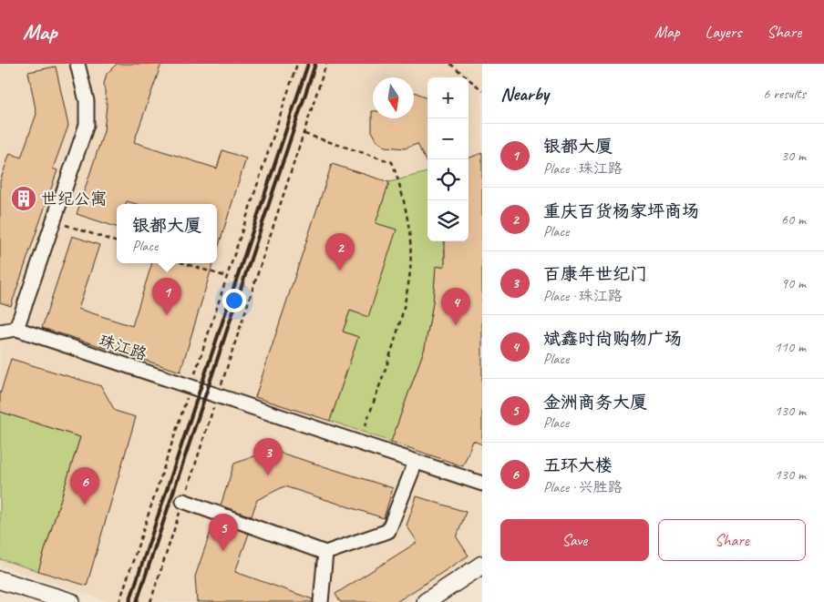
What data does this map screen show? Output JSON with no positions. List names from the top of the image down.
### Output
{
  "streets": {
    "street": ["珠江路"]
  },
  "places": {
    "building": ["世纪公寓"]
  },
  "north": "bottom",
  "page": {
    "header": "Map",
    "nav": ["Map", "Layers", "Share"],
    "heading": ["Nearby", "6 results"],
    "map_buttons": ["+", "−"],
    "list": [
      {
        "mark": "1",
        "name": "银都大厦",
        "note": "Place · 珠江路",
        "value": "30 m"
      },
      {
        "mark": "2",
        "name": "重庆百货杨家坪商场",
        "note": "Place",
        "value": "60 m"
      },
      {
        "mark": "3",
        "name": "百康年世纪门",
        "note": "Place · 珠江路",
        "value": "90 m"
      },
      {
        "mark": "4",
        "name": "斌鑫时尚购物广场",
        "note": "Place",
        "value": "110 m"
      },
      {
        "mark": "5",
        "name": "金洲商务大厦",
        "note": "Place",
        "value": "130 m"
      },
      {
        "mark": "6",
        "name": "五环大楼",
        "note": "Place · 兴胜路",
        "value": "130 m"
      }
    ],
    "popup": ["银都大厦", "Place"],
    "pins": [
      "2",
      "1",
      "4",
      "3",
      "6",
      "5"
    ],
    "buttons": ["Save", "Share"]
  }
}
